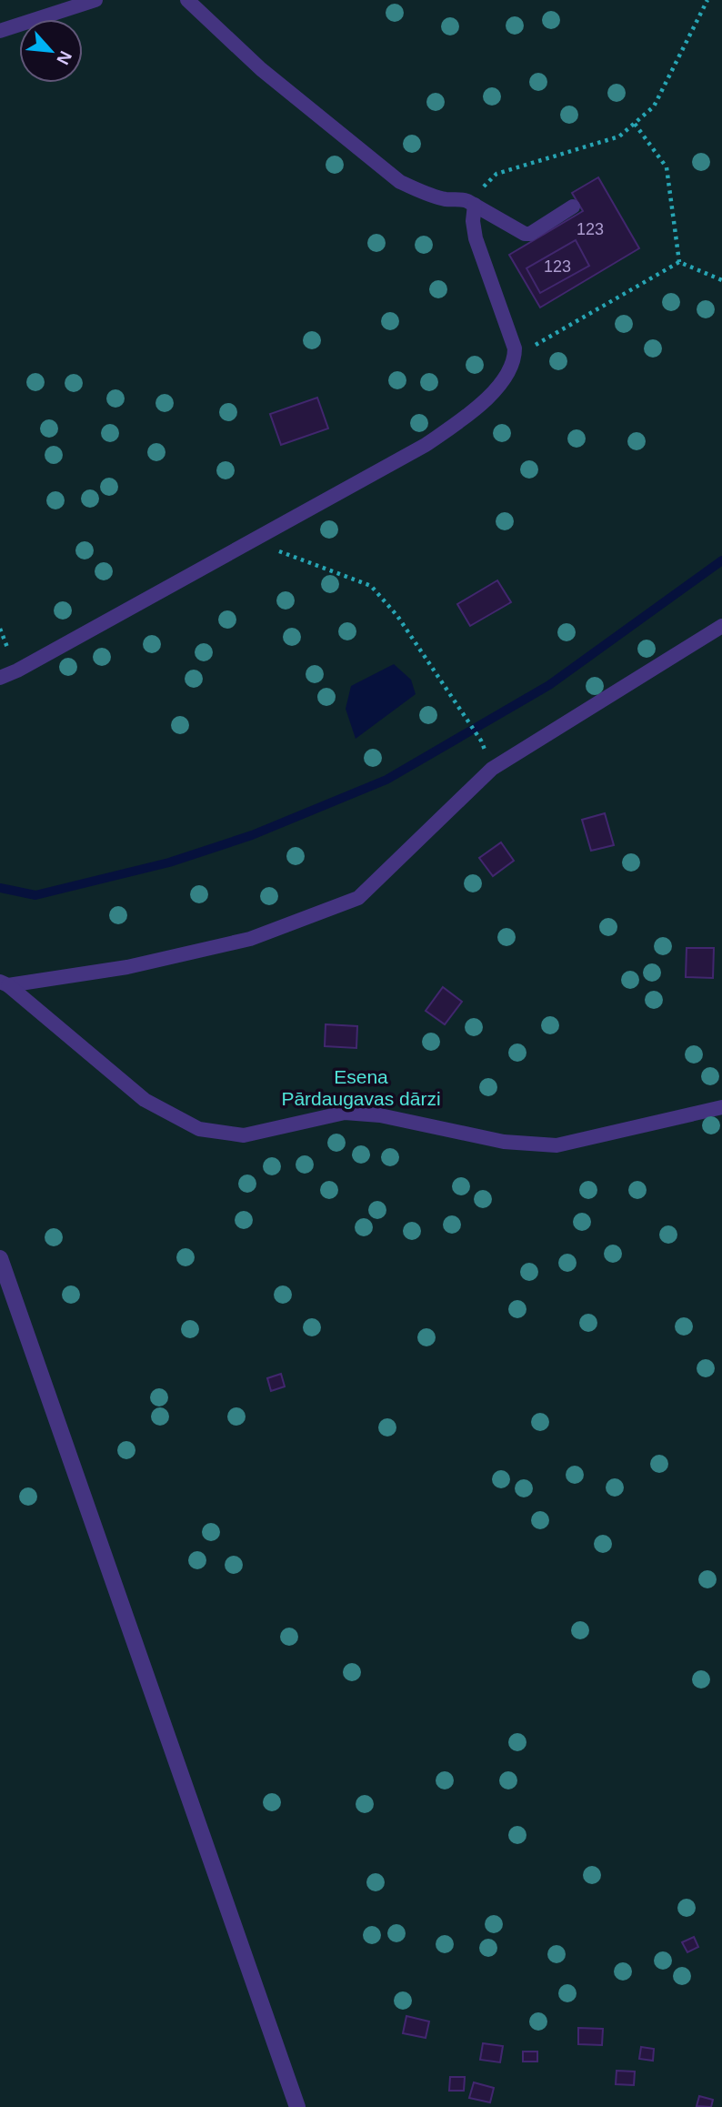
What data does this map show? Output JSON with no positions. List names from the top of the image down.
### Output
{
  "parks": ["Esena Pārdaugavas dārzi"],
  "house_numbers": ["123", "123"],
  "north": "bottom right"
}
